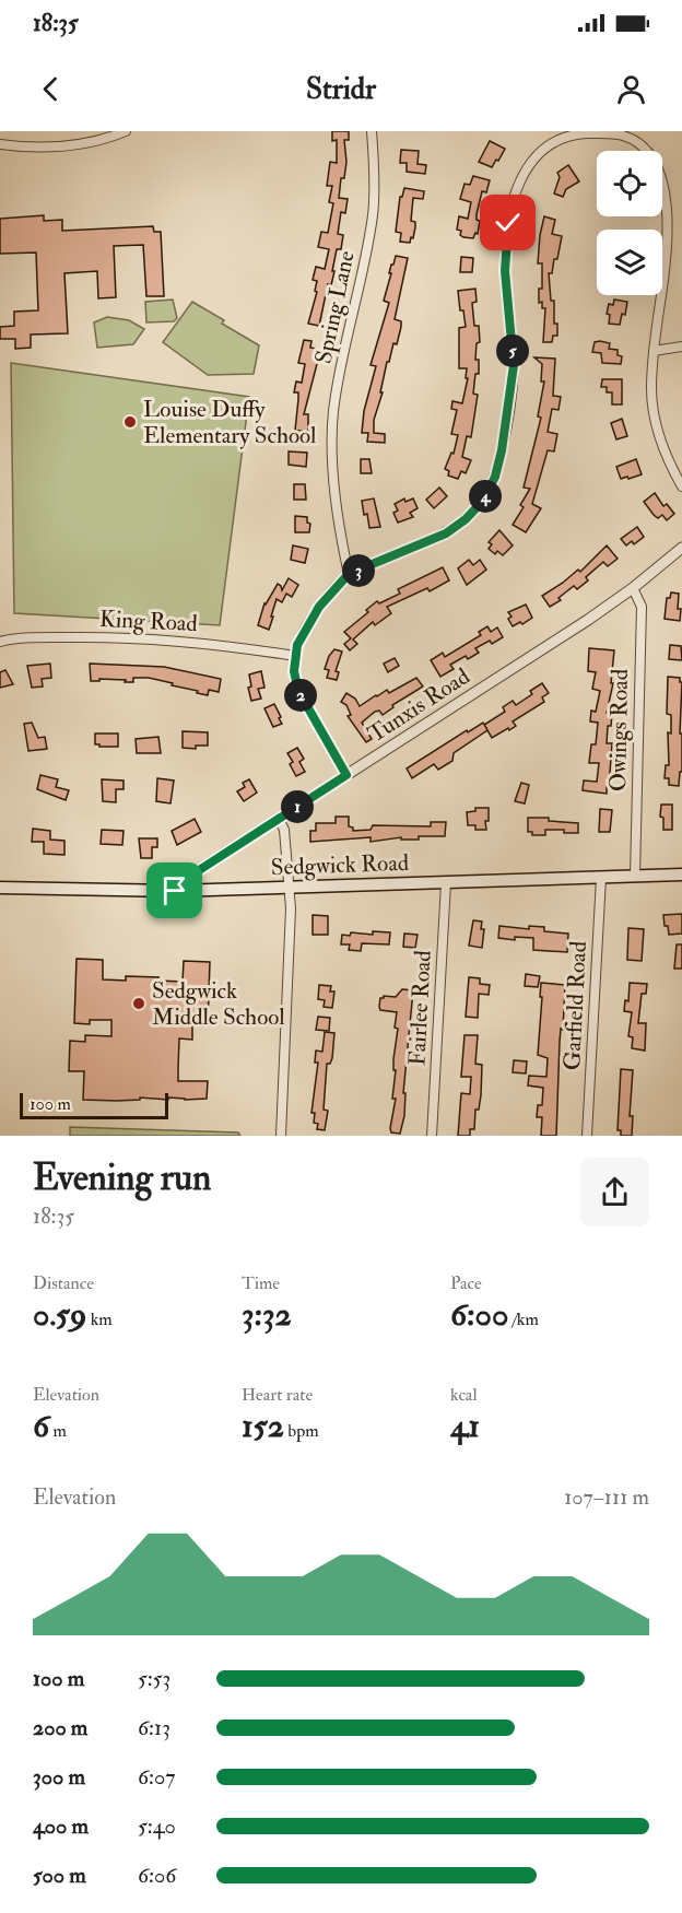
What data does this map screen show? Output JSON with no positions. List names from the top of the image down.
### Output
{
  "streets": {
    "main road": ["Sedgwick Road"],
    "street": [
      "Spring Lane",
      "King Road",
      "Tunxis Road",
      "Owings Road",
      "Garfield Road",
      "Fairlee Road"
    ]
  },
  "crossings": [
    ["Tunxis Road", "Owings Road"],
    ["Tunxis Road", "Sedgwick Road"],
    ["Owings Road", "Sedgwick Road"],
    ["Sedgwick Road", "Garfield Road"],
    ["Sedgwick Road", "Fairlee Road"]
  ],
  "places": ["Louise Duffy Elementary School", "Sedgwick Middle School"],
  "scale_bar": "100 m",
  "page": {
    "status": "18:35",
    "header": "Stridr",
    "pins": [
      "5",
      "4",
      "3",
      "2",
      "1"
    ],
    "scale": "100 m",
    "heading": ["Evening run", "18:35"],
    "stats": [
      ["Distance", "0.59 km"],
      ["Time", "3:32"],
      ["Pace", "6:00 /km"],
      ["Elevation", "6 m"],
      ["Heart rate", "152 bpm"],
      ["kcal", "41"]
    ],
    "chart": ["Elevation", "107–111 m"],
    "list": [
      {
        "name": "100 m",
        "note": "5:53"
      },
      {
        "name": "200 m",
        "note": "6:13"
      },
      {
        "name": "300 m",
        "note": "6:07"
      },
      {
        "name": "400 m",
        "note": "5:40"
      },
      {
        "name": "500 m",
        "note": "6:06"
      }
    ]
  }
}
